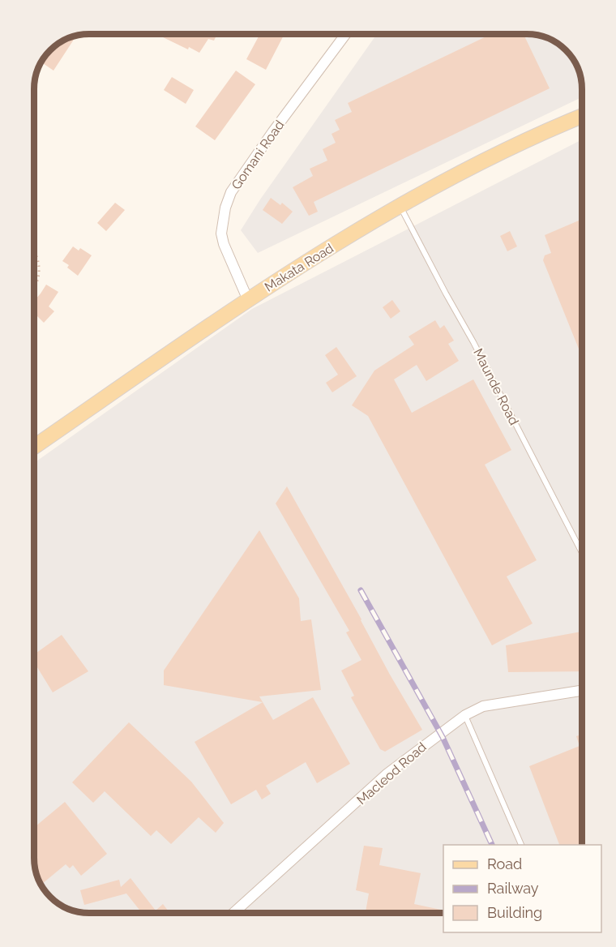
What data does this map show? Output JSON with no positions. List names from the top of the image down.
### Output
{
  "streets": {
    "main road": ["Makata Road"],
    "street": ["Gomani Road", "Macleod Road"],
    "lane": ["Maunde Road"]
  },
  "crossings": [
    ["Gomani Road", "Makata Road"],
    ["Makata Road", "Maunde Road"]
  ],
  "legend": ["Road", "Railway", "Building"]
}
